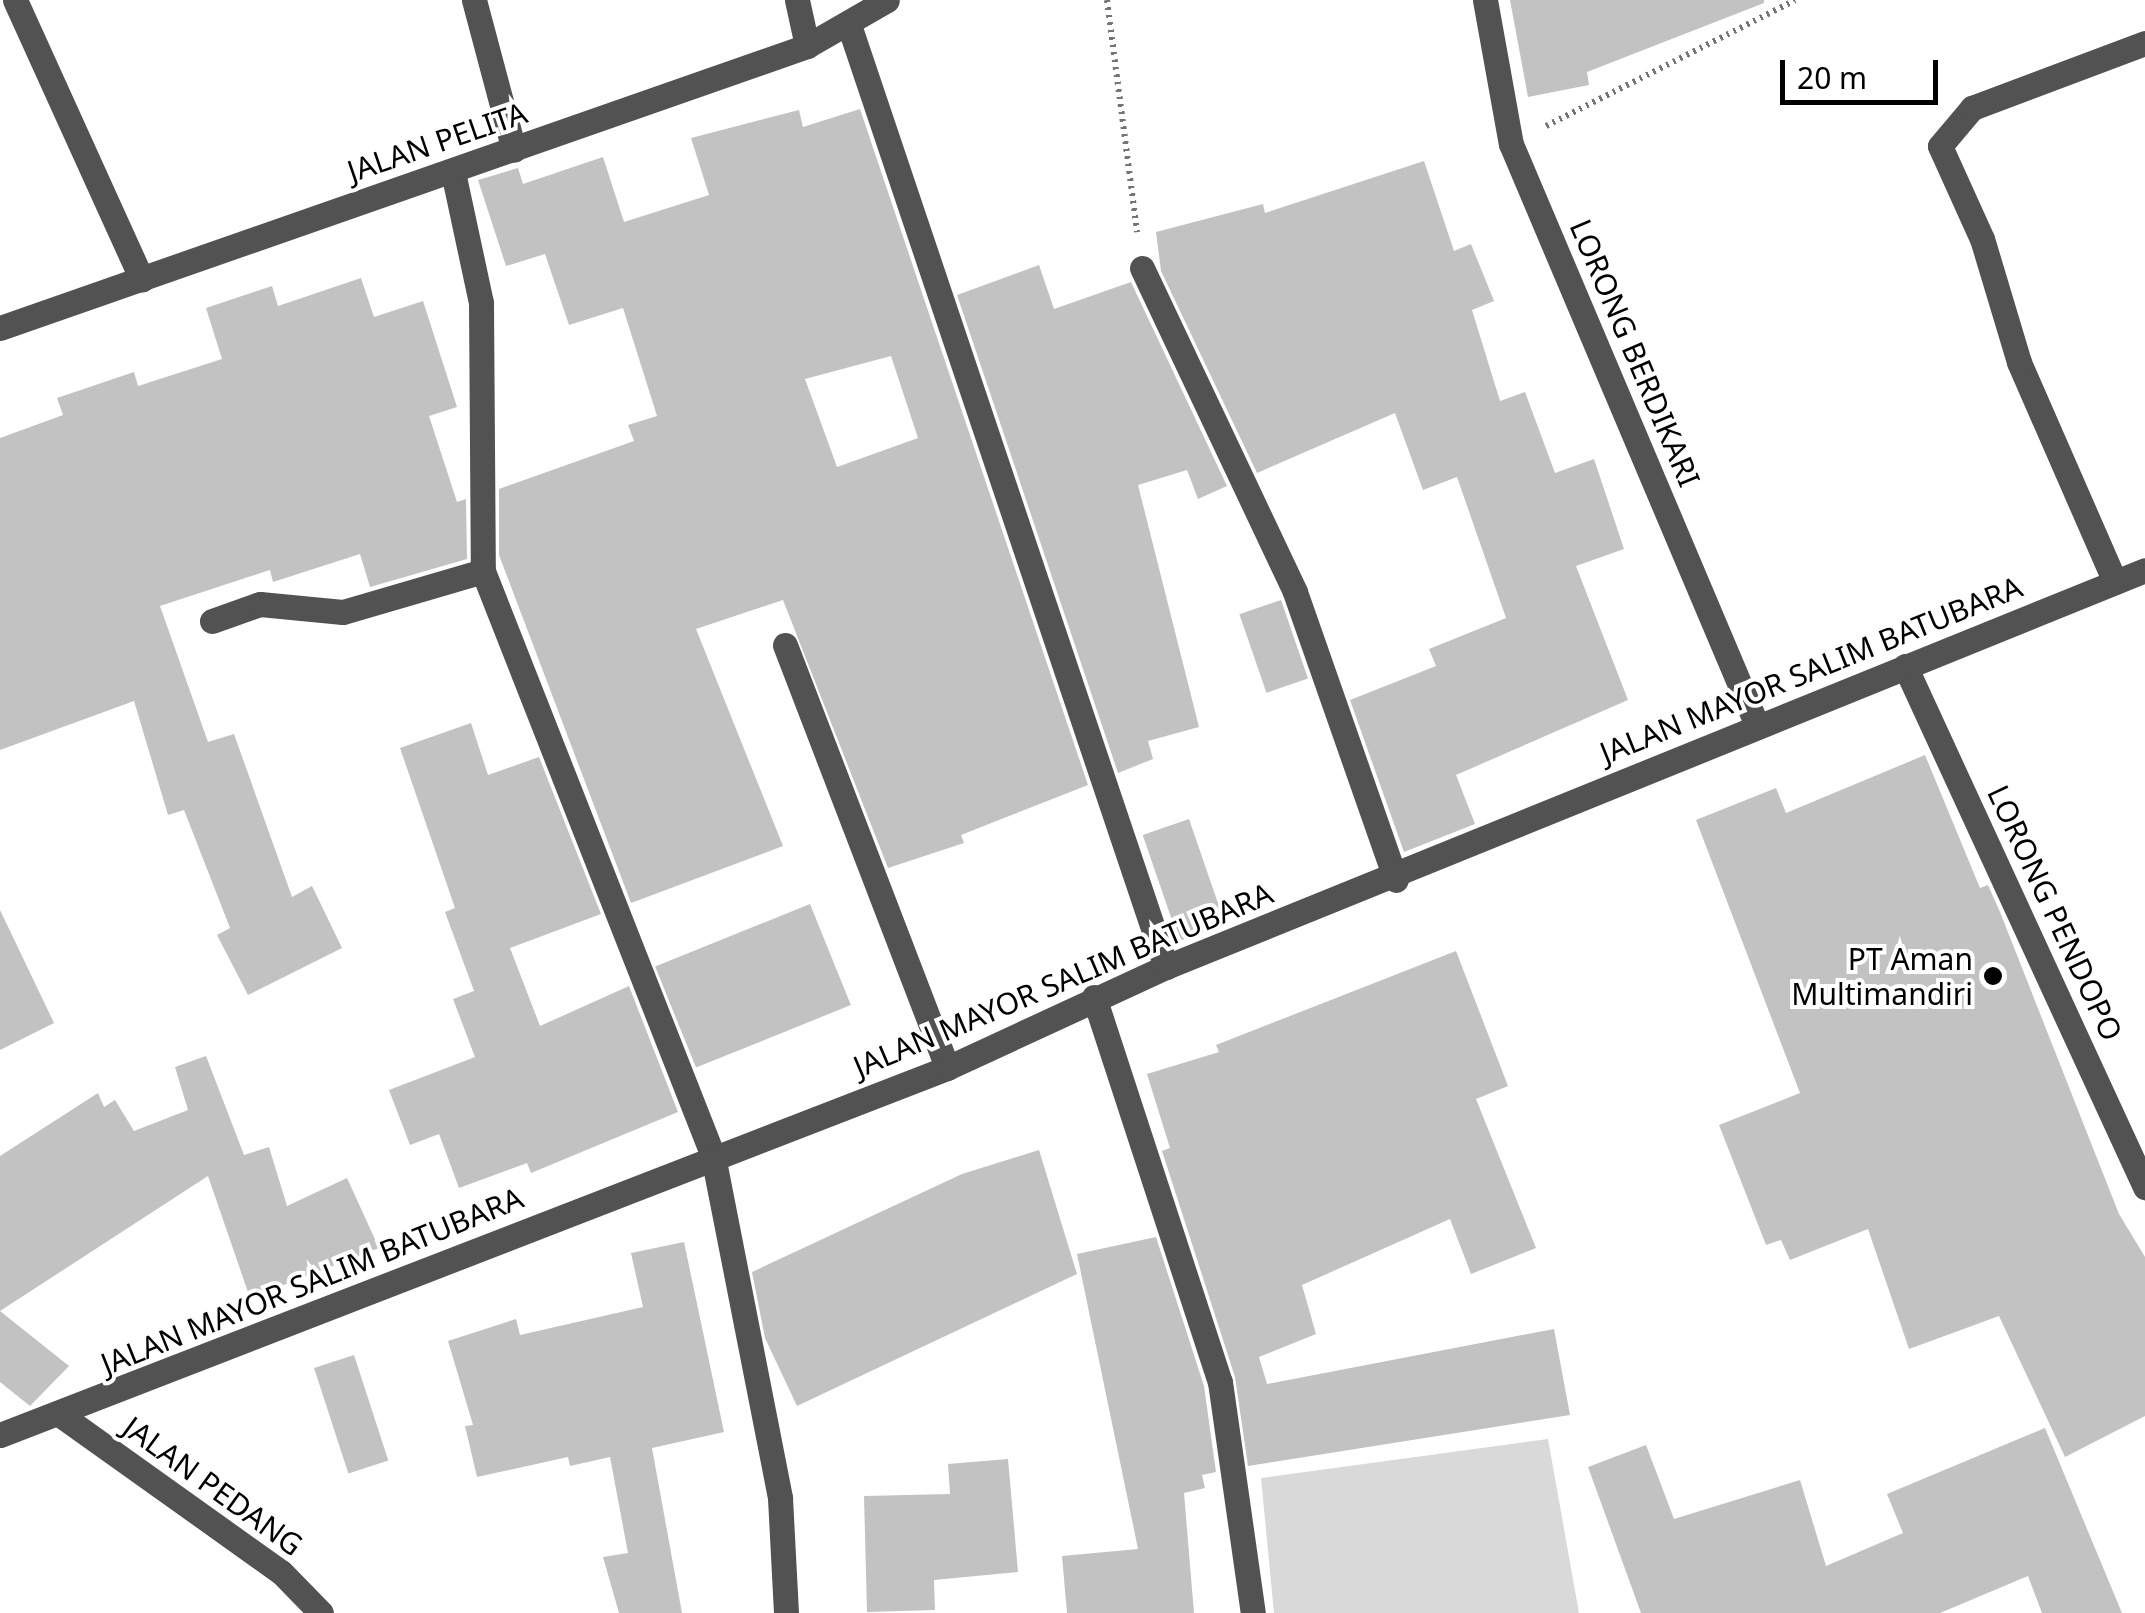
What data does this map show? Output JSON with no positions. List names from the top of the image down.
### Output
{
  "streets": {
    "street": [
      "JALAN PELITA",
      "LORONG BERDIKARI",
      "JALAN MAYOR SALIM BATUBARA",
      "LORONG PENDOPO",
      "JALAN PEDANG"
    ]
  },
  "crossings": [
    ["LORONG BERDIKARI", "JALAN MAYOR SALIM BATUBARA"],
    ["JALAN MAYOR SALIM BATUBARA", "LORONG PENDOPO"],
    ["JALAN MAYOR SALIM BATUBARA", "JALAN PEDANG"]
  ],
  "places": ["PT Aman Multimandiri"],
  "scale_bar": "20 m"
}
